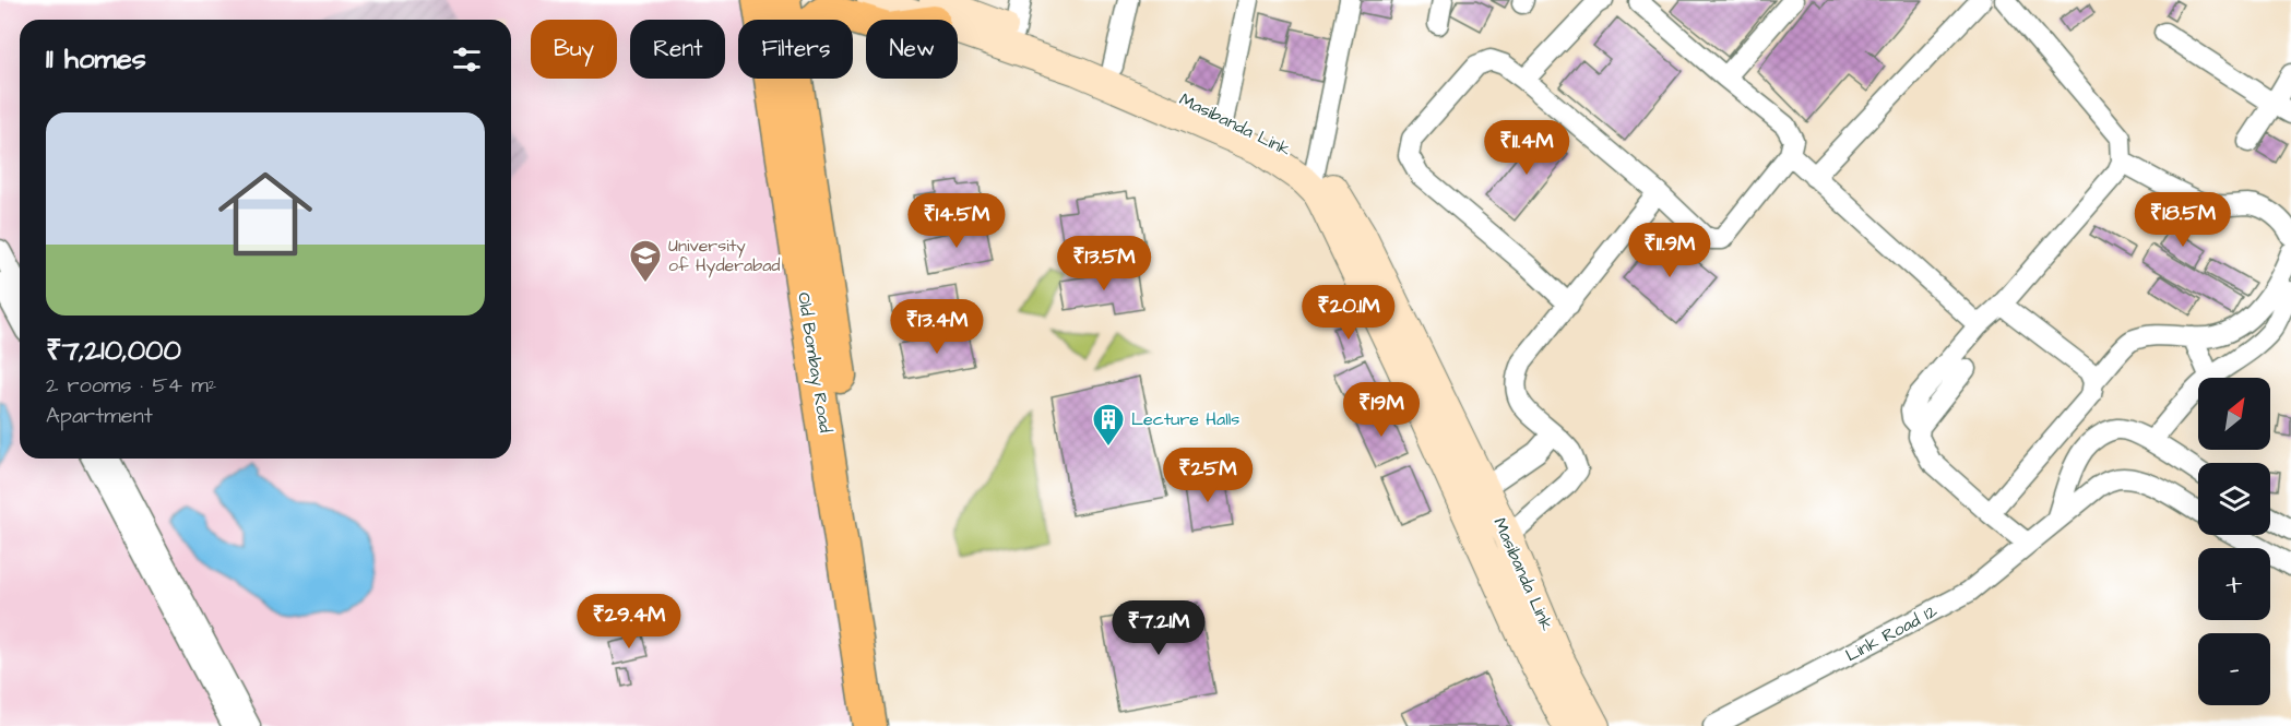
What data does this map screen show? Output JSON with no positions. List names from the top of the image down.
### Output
{
  "streets": {
    "main road": ["Masibanda Link", "Old Bombay Road"],
    "street": ["Link Road 12"]
  },
  "places": {
    "school or university": ["University of Hyderabad"],
    "building": ["Lecture Halls"]
  },
  "north": "top right",
  "page": {
    "chip": [
      "Buy",
      "Rent",
      "Filters",
      "New"
    ],
    "heading": "11 homes",
    "list": [
      {
        "name": "₹7,210,000",
        "note": "2 rooms · 54 m² · Apartment"
      }
    ],
    "price": [
      "₹11.4M",
      "₹18.5M",
      "₹14.5M",
      "₹11.9M",
      "₹13.5M",
      "₹20.1M",
      "₹13.4M",
      "₹19M",
      "₹25M",
      "₹29.4M",
      "₹7.21M"
    ],
    "map_buttons": ["+", "−"]
  }
}
